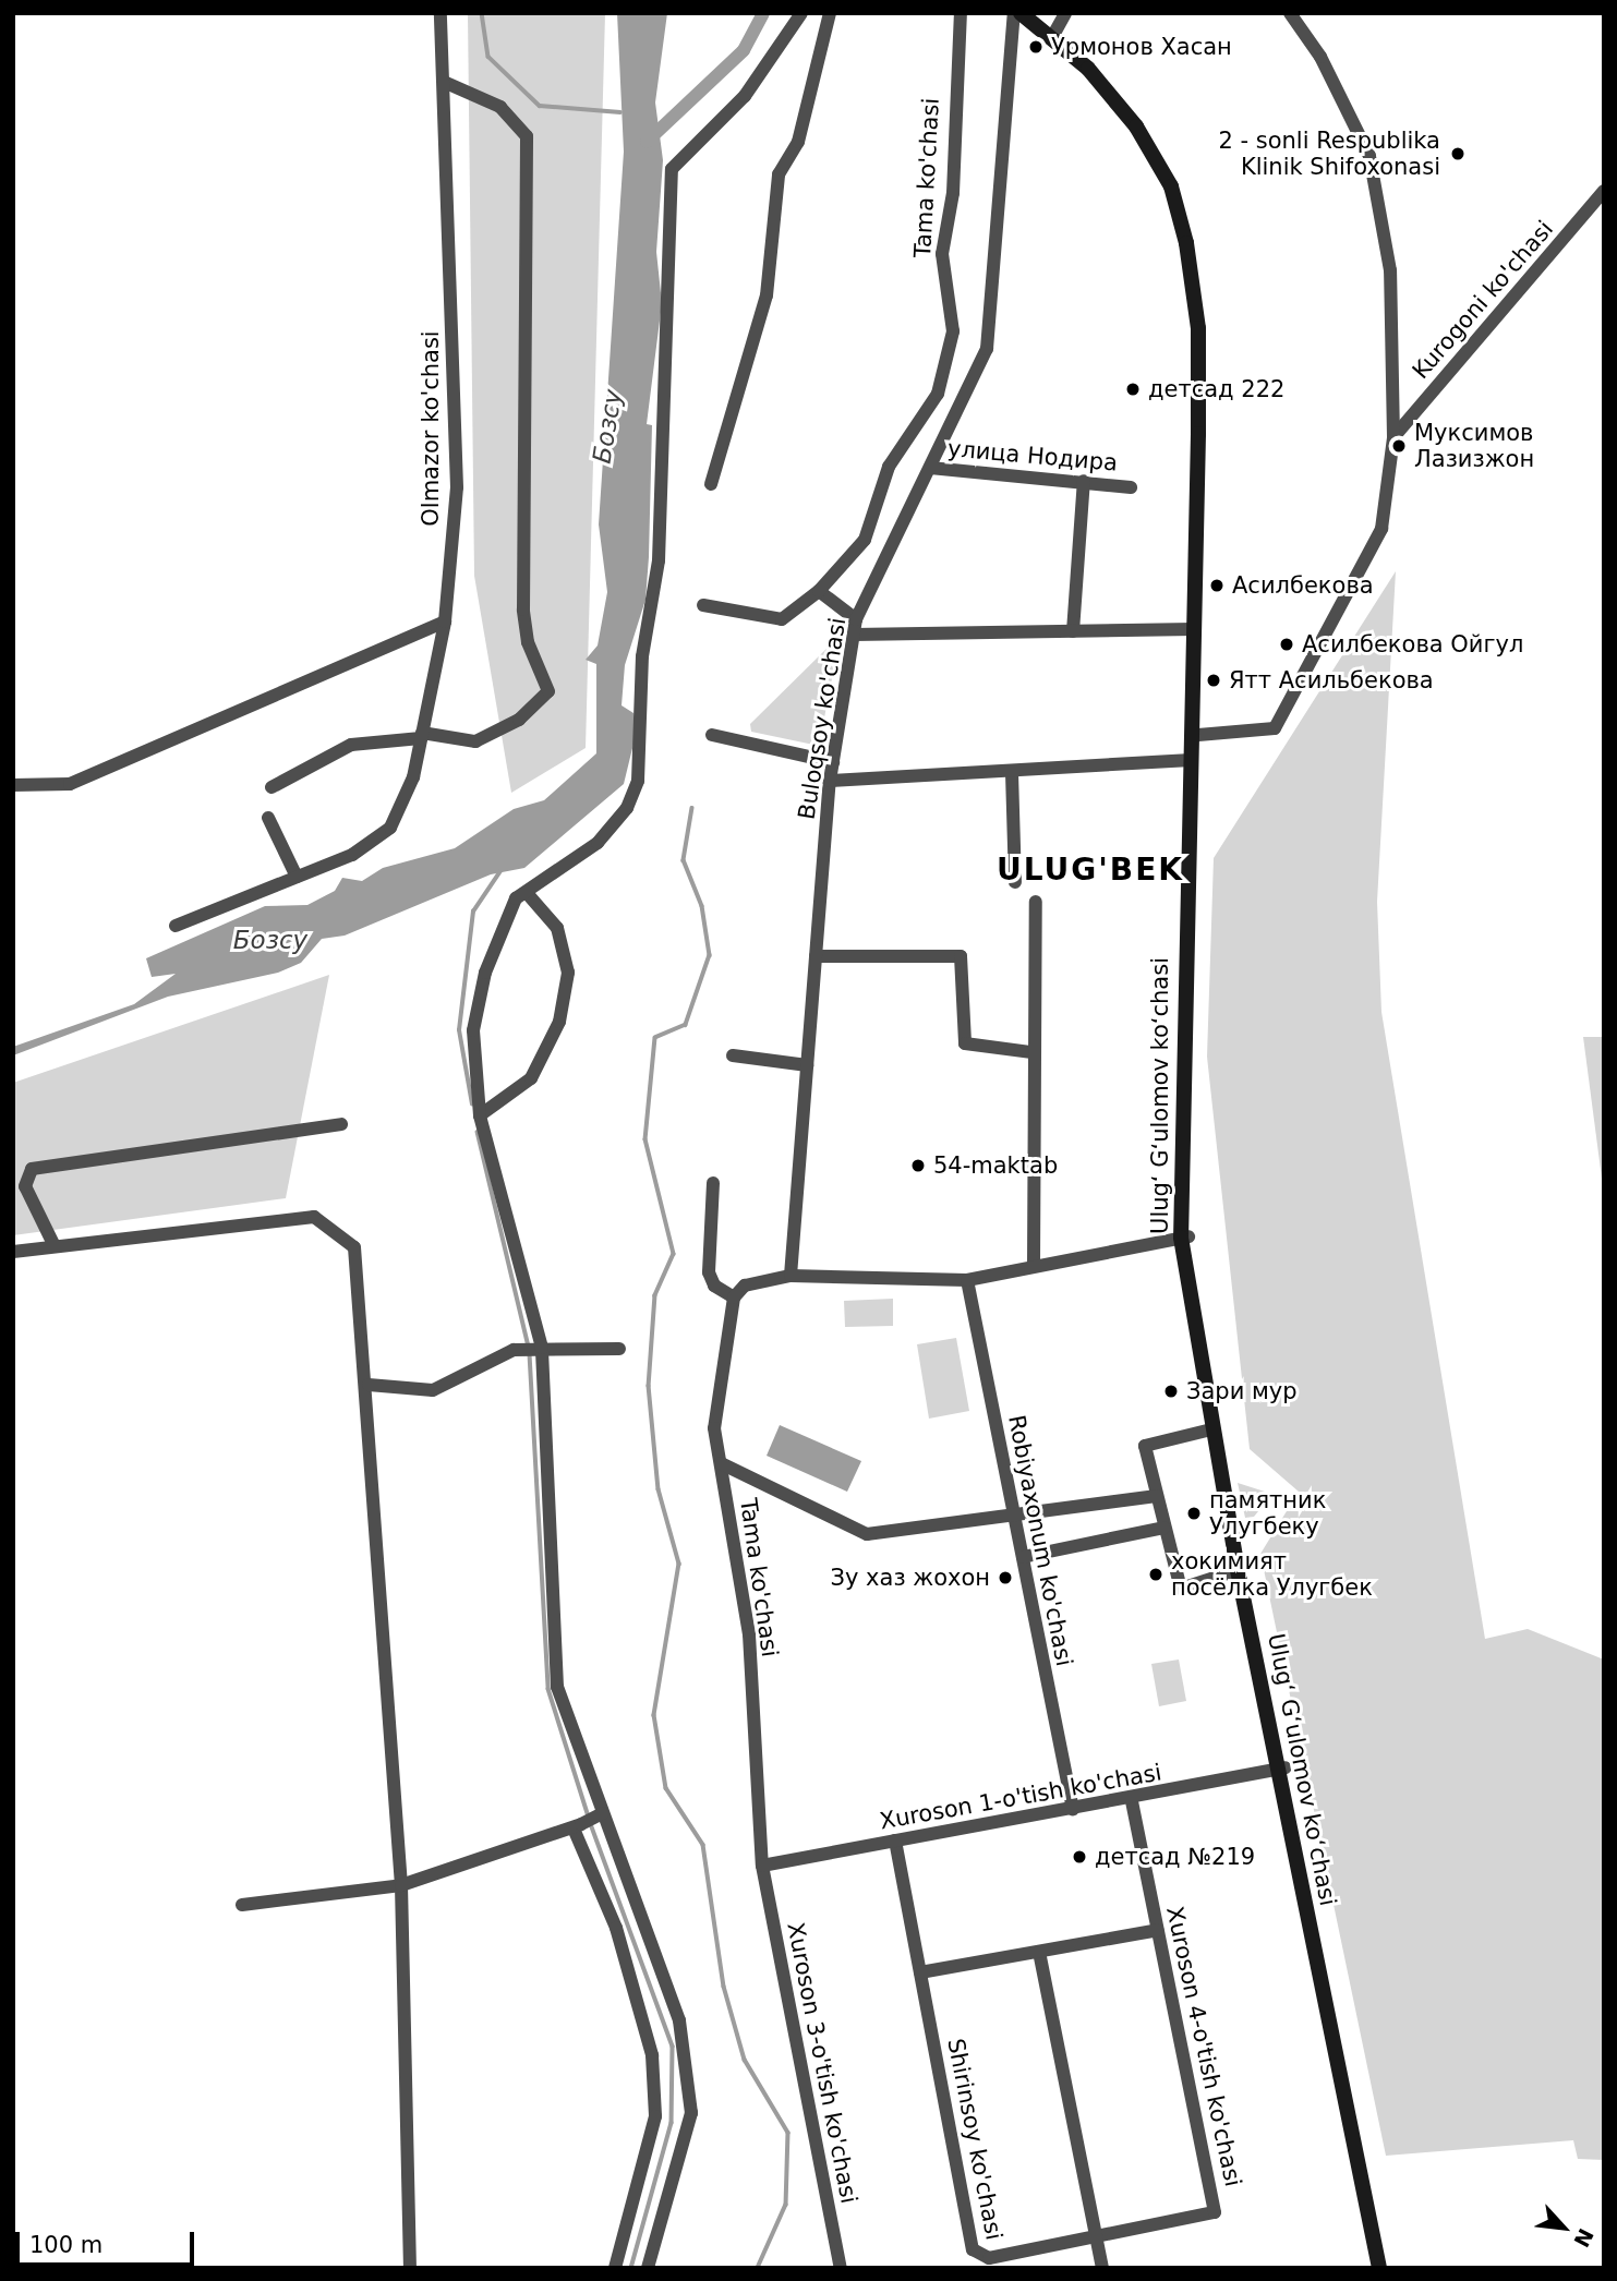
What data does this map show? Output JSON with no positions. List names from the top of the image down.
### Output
{
  "streets": {
    "main road": ["Ulugʻ Gʻulomov koʻchasi"],
    "street": [
      "Tama ko'chasi",
      "Kurogoni ko'chasi",
      "Olmazor ko'chasi",
      "улица Нодира",
      "Buloqsoy ko'chasi",
      "Robiyaxonum ko'chasi",
      "Хuroson 1-o'tish ko'chasi",
      "Xuroson 4-o'tish ko'chasi",
      "Xuroson 3-o'tish ko'chasi",
      "Shirinsoy ko'chasi"
    ]
  },
  "crossings": [
    ["Tama ko'chasi", "Хuroson 1-o'tish ko'chasi"],
    ["Tama ko'chasi", "Xuroson 3-o'tish ko'chasi"],
    ["улица Нодира", "Buloqsoy ko'chasi"],
    ["Ulugʻ Gʻulomov koʻchasi", "Хuroson 1-o'tish ko'chasi"],
    ["Robiyaxonum ko'chasi", "Хuroson 1-o'tish ko'chasi"],
    ["Хuroson 1-o'tish ko'chasi", "Xuroson 4-o'tish ko'chasi"],
    ["Хuroson 1-o'tish ko'chasi", "Xuroson 3-o'tish ko'chasi"],
    ["Хuroson 1-o'tish ko'chasi", "Shirinsoy ko'chasi"],
    ["Xuroson 4-o'tish ko'chasi", "Shirinsoy ko'chasi"]
  ],
  "districts": ["ULUG'BEK"],
  "water": ["Бозсу"],
  "places": [
    "Урмонов Хасан",
    "2 - sonli Respublika Klinik Shifoxonasi",
    "детсад 222",
    "Муксимов Лазизжон",
    "Асилбекова",
    "Асилбекова Ойгул",
    "Ятт Асильбекова",
    "54-maktab",
    "Зари мур",
    "памятник Улугбеку",
    "хокимият посёлка Улугбек",
    "Зу хаз жохон",
    "детсад №219"
  ],
  "scale_bar": "100 m",
  "north": "bottom right"
}
